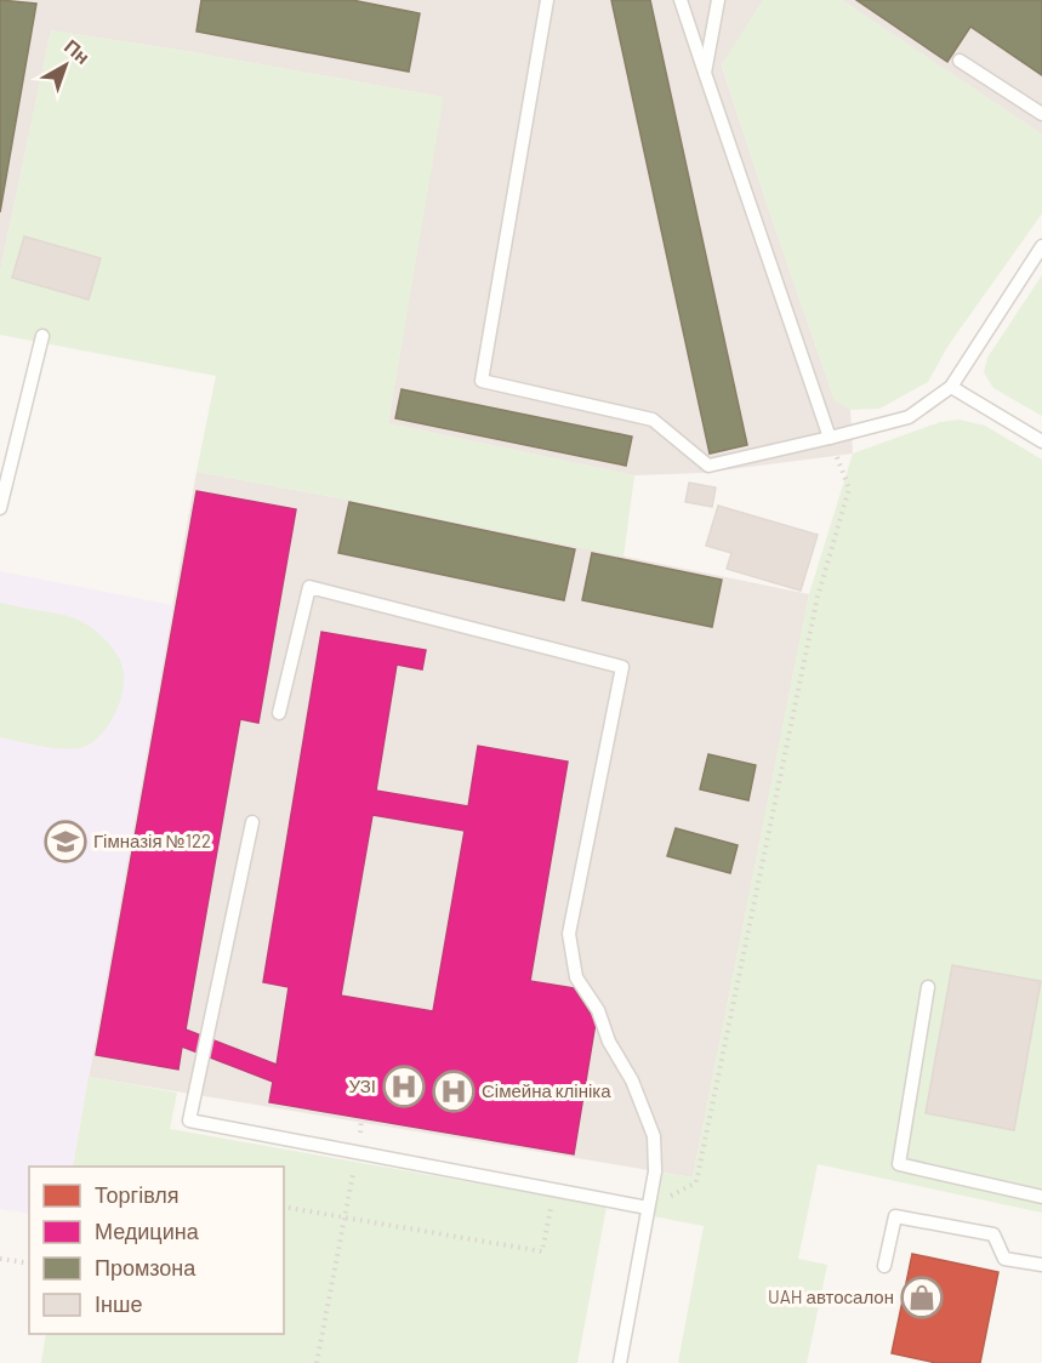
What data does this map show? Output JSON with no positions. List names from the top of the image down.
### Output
{
  "places": {
    "school or university": ["Гімназія №122"],
    "hospital": ["УЗІ", "Сімейна клініка"],
    "shop": ["UAH автосалон"]
  },
  "legend": [
    "Торгівля",
    "Медицина",
    "Промзона",
    "Інше"
  ],
  "north": "top right"
}
